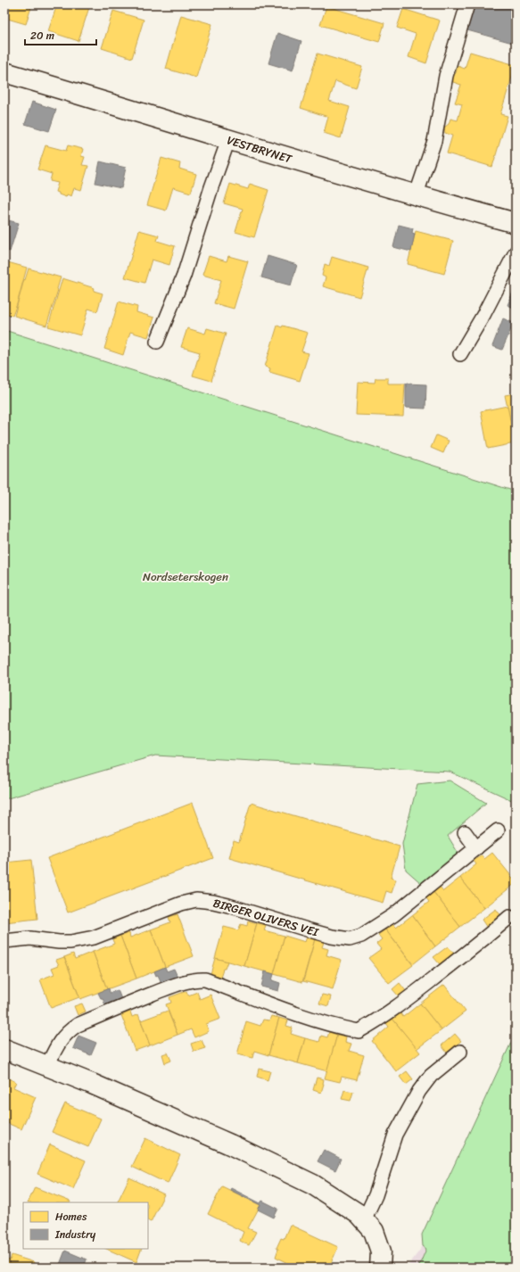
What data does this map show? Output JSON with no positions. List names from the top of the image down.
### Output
{
  "streets": {
    "street": ["VESTBRYNET"],
    "lane": ["BIRGER OLIVERS VEI"]
  },
  "parks": ["Nordseterskogen"],
  "legend": ["Homes", "Industry"],
  "scale_bar": "20 m"
}
